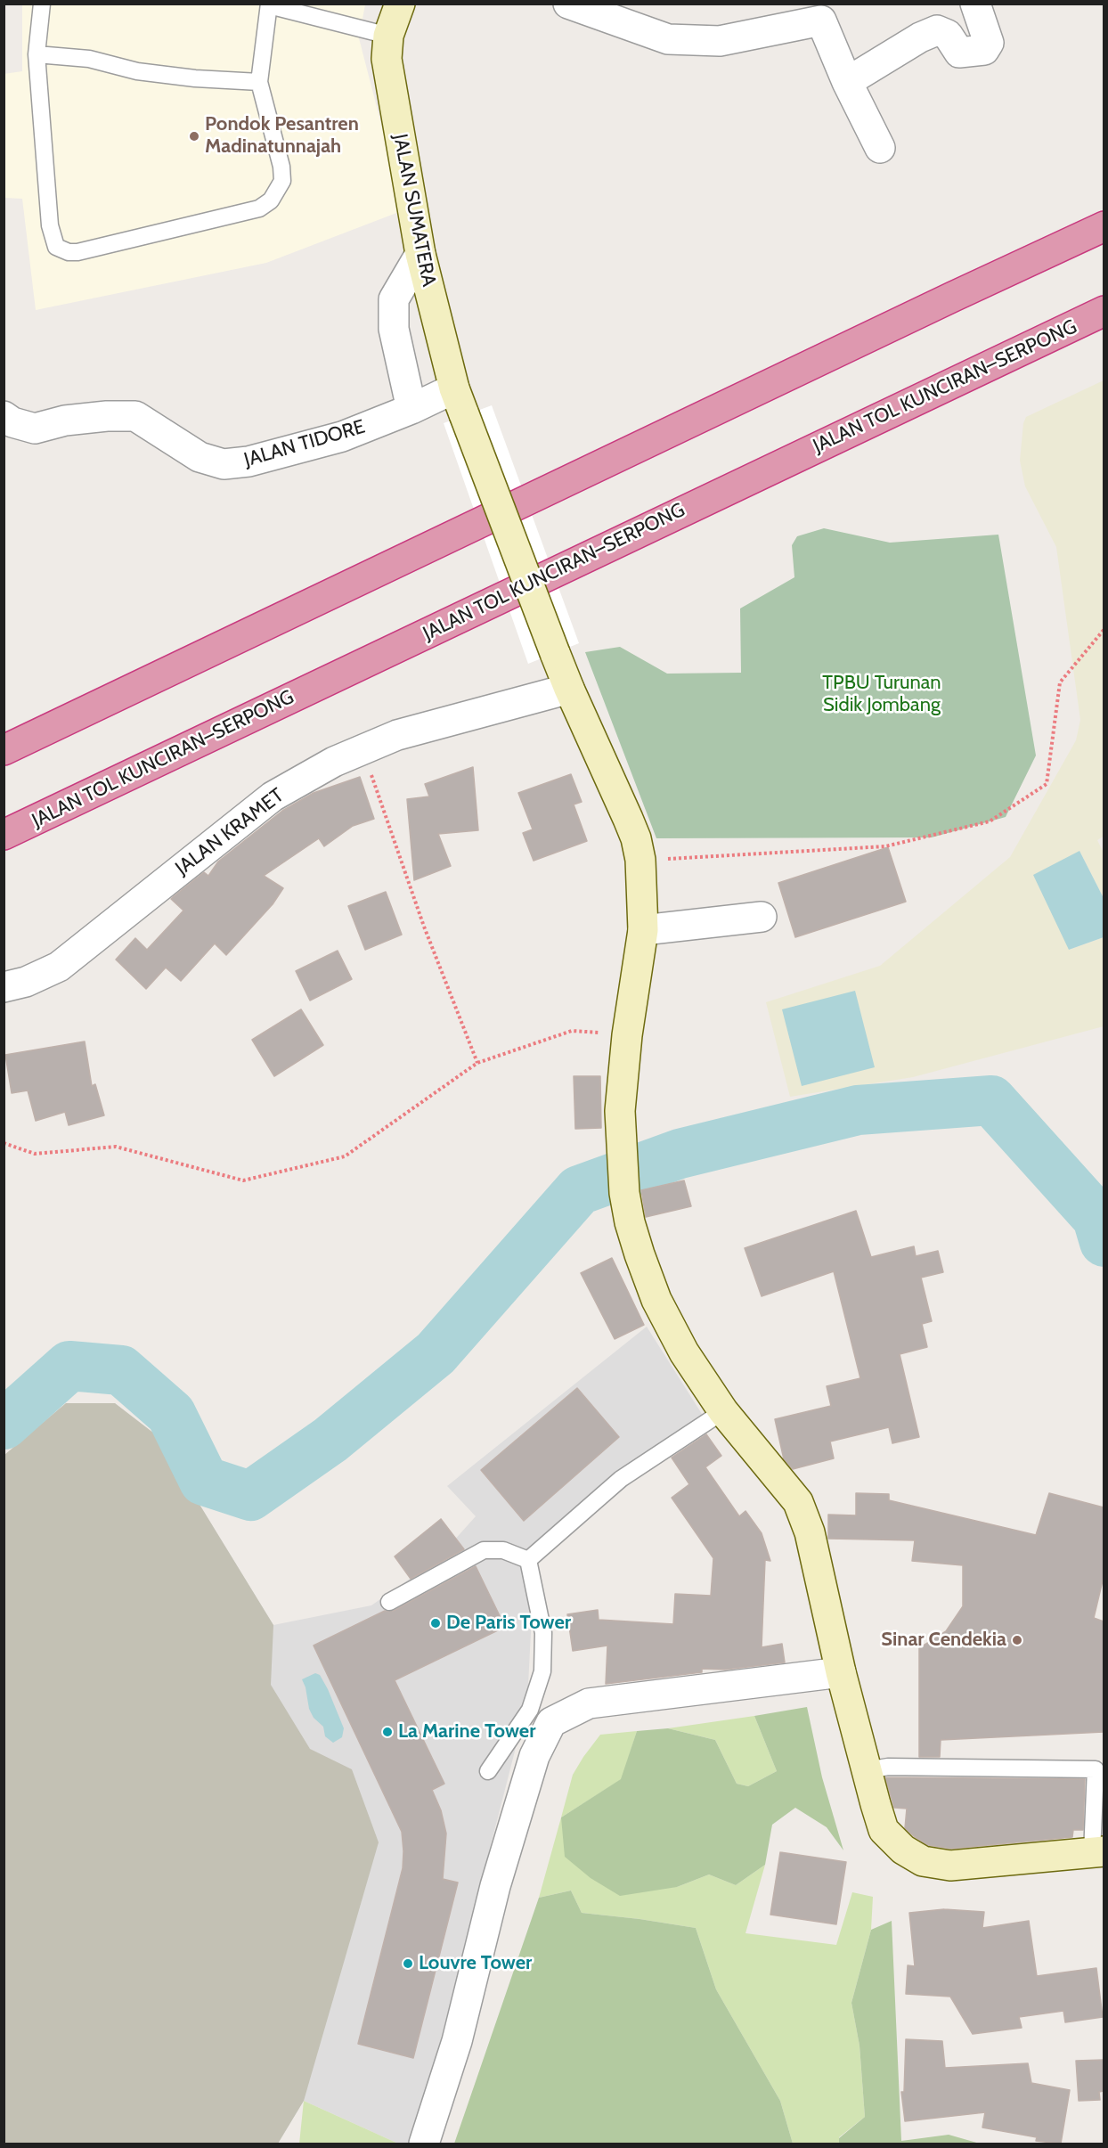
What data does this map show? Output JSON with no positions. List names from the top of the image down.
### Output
{
  "streets": {
    "highway": ["JALAN TOL KUNCIRAN–SERPONG"],
    "street": ["JALAN SUMATERA", "JALAN TIDORE", "JALAN KRAMET"]
  },
  "crossings": [
    ["JALAN SUMATERA", "JALAN TIDORE"],
    ["JALAN SUMATERA", "JALAN KRAMET"]
  ],
  "parks": ["TPBU Turunan Sidik Jombang"],
  "places": [
    "Pondok Pesantren Madinatunnajah",
    "De Paris Tower",
    "Sinar Cendekia",
    "La Marine Tower",
    "Louvre Tower"
  ]
}
